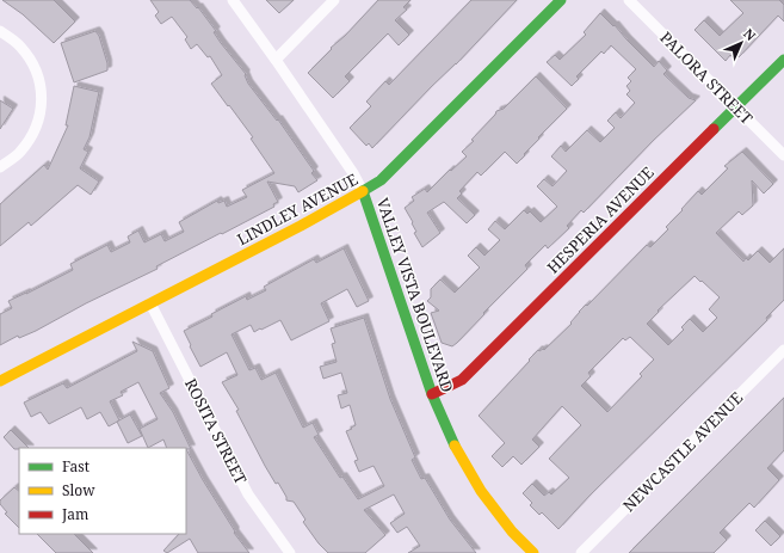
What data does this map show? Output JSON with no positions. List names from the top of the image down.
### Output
{
  "streets": {
    "street": [
      "PALORA STREET",
      "LINDLEY AVENUE",
      "HESPERIA AVENUE",
      "VALLEY VISTA BOULEVARD",
      "ROSITA STREET",
      "NEWCASTLE AVENUE"
    ]
  },
  "crossings": [
    ["PALORA STREET", "HESPERIA AVENUE"],
    ["LINDLEY AVENUE", "VALLEY VISTA BOULEVARD"],
    ["LINDLEY AVENUE", "ROSITA STREET"],
    ["HESPERIA AVENUE", "VALLEY VISTA BOULEVARD"]
  ],
  "legend": ["Fast", "Slow", "Jam"],
  "north": "top right"
}
